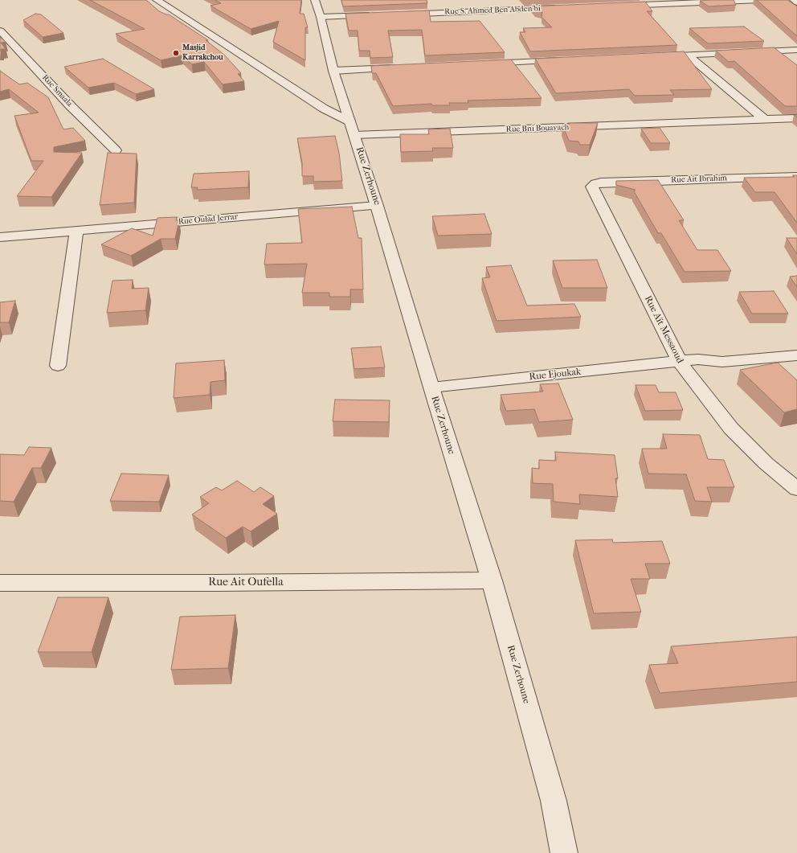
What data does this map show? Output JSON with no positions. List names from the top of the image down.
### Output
{
  "streets": {
    "street": [
      "Rue S. Ahmed Ben Abden'bi",
      "Rue Smaala",
      "Rue Bni Bouayach",
      "Rue Zerhoune",
      "Rue Ait Ibrahim",
      "Rue Oulad Jerrar",
      "Rue Aït Messaoud",
      "Rue Ejoukak",
      "Rue Ait Oufella"
    ]
  },
  "crossings": [
    ["Rue Bni Bouayach", "Rue Zerhoune"],
    ["Rue Zerhoune", "Rue Oulad Jerrar"],
    ["Rue Zerhoune", "Rue Ejoukak"],
    ["Rue Zerhoune", "Rue Ait Oufella"],
    ["Rue Ait Ibrahim", "Rue Aït Messaoud"],
    ["Rue Aït Messaoud", "Rue Ejoukak"]
  ],
  "places": ["Masjid Karrakchou"]
}
